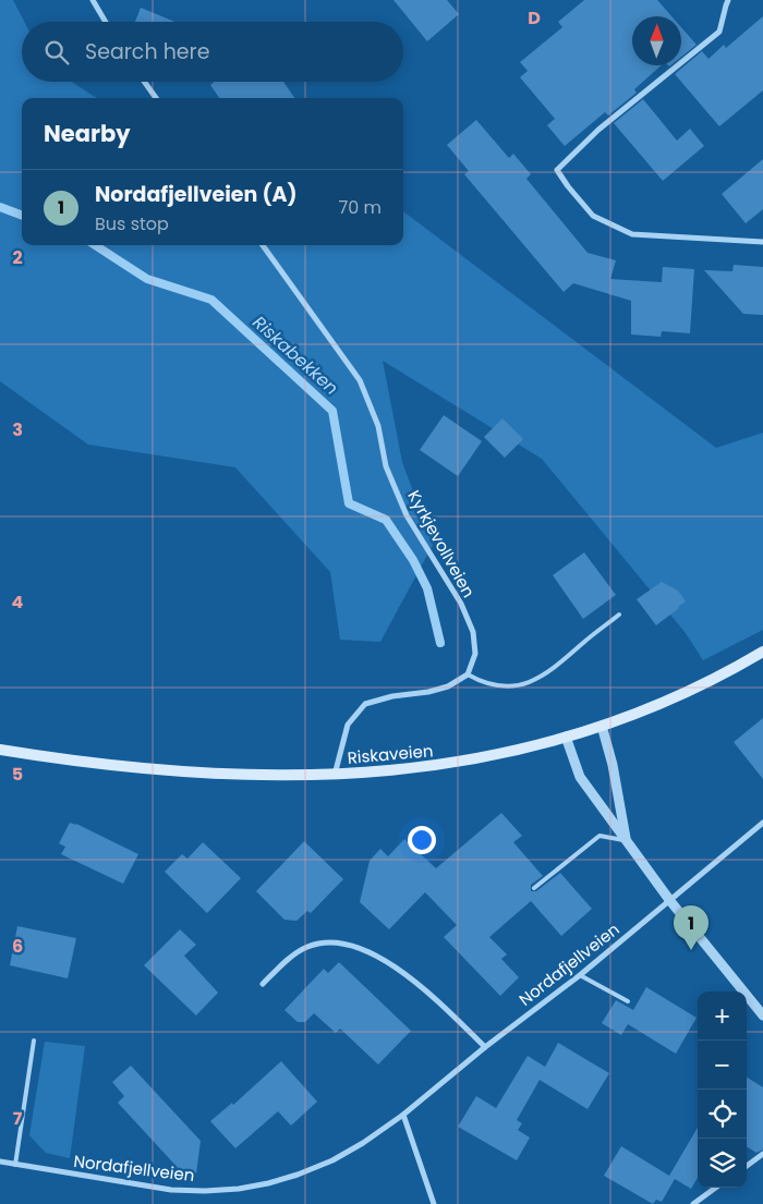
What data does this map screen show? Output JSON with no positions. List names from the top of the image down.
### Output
{
  "streets": {
    "main road": ["Riskaveien"],
    "street": ["Kyrkjevollveien", "Nordafjellveien"]
  },
  "water": ["Riskabekken"],
  "north": "top",
  "page": {
    "search": "Search here",
    "heading": "Nearby",
    "list": [
      {
        "mark": "1",
        "name": "Nordafjellveien (A)",
        "note": "Bus stop",
        "value": "70 m"
      }
    ],
    "pins": "1",
    "map_buttons": ["+", "−"]
  },
  "grid": {
    "columns": ["D"],
    "rows": [
      "2",
      "3",
      "4",
      "5",
      "6",
      "7"
    ]
  }
}
